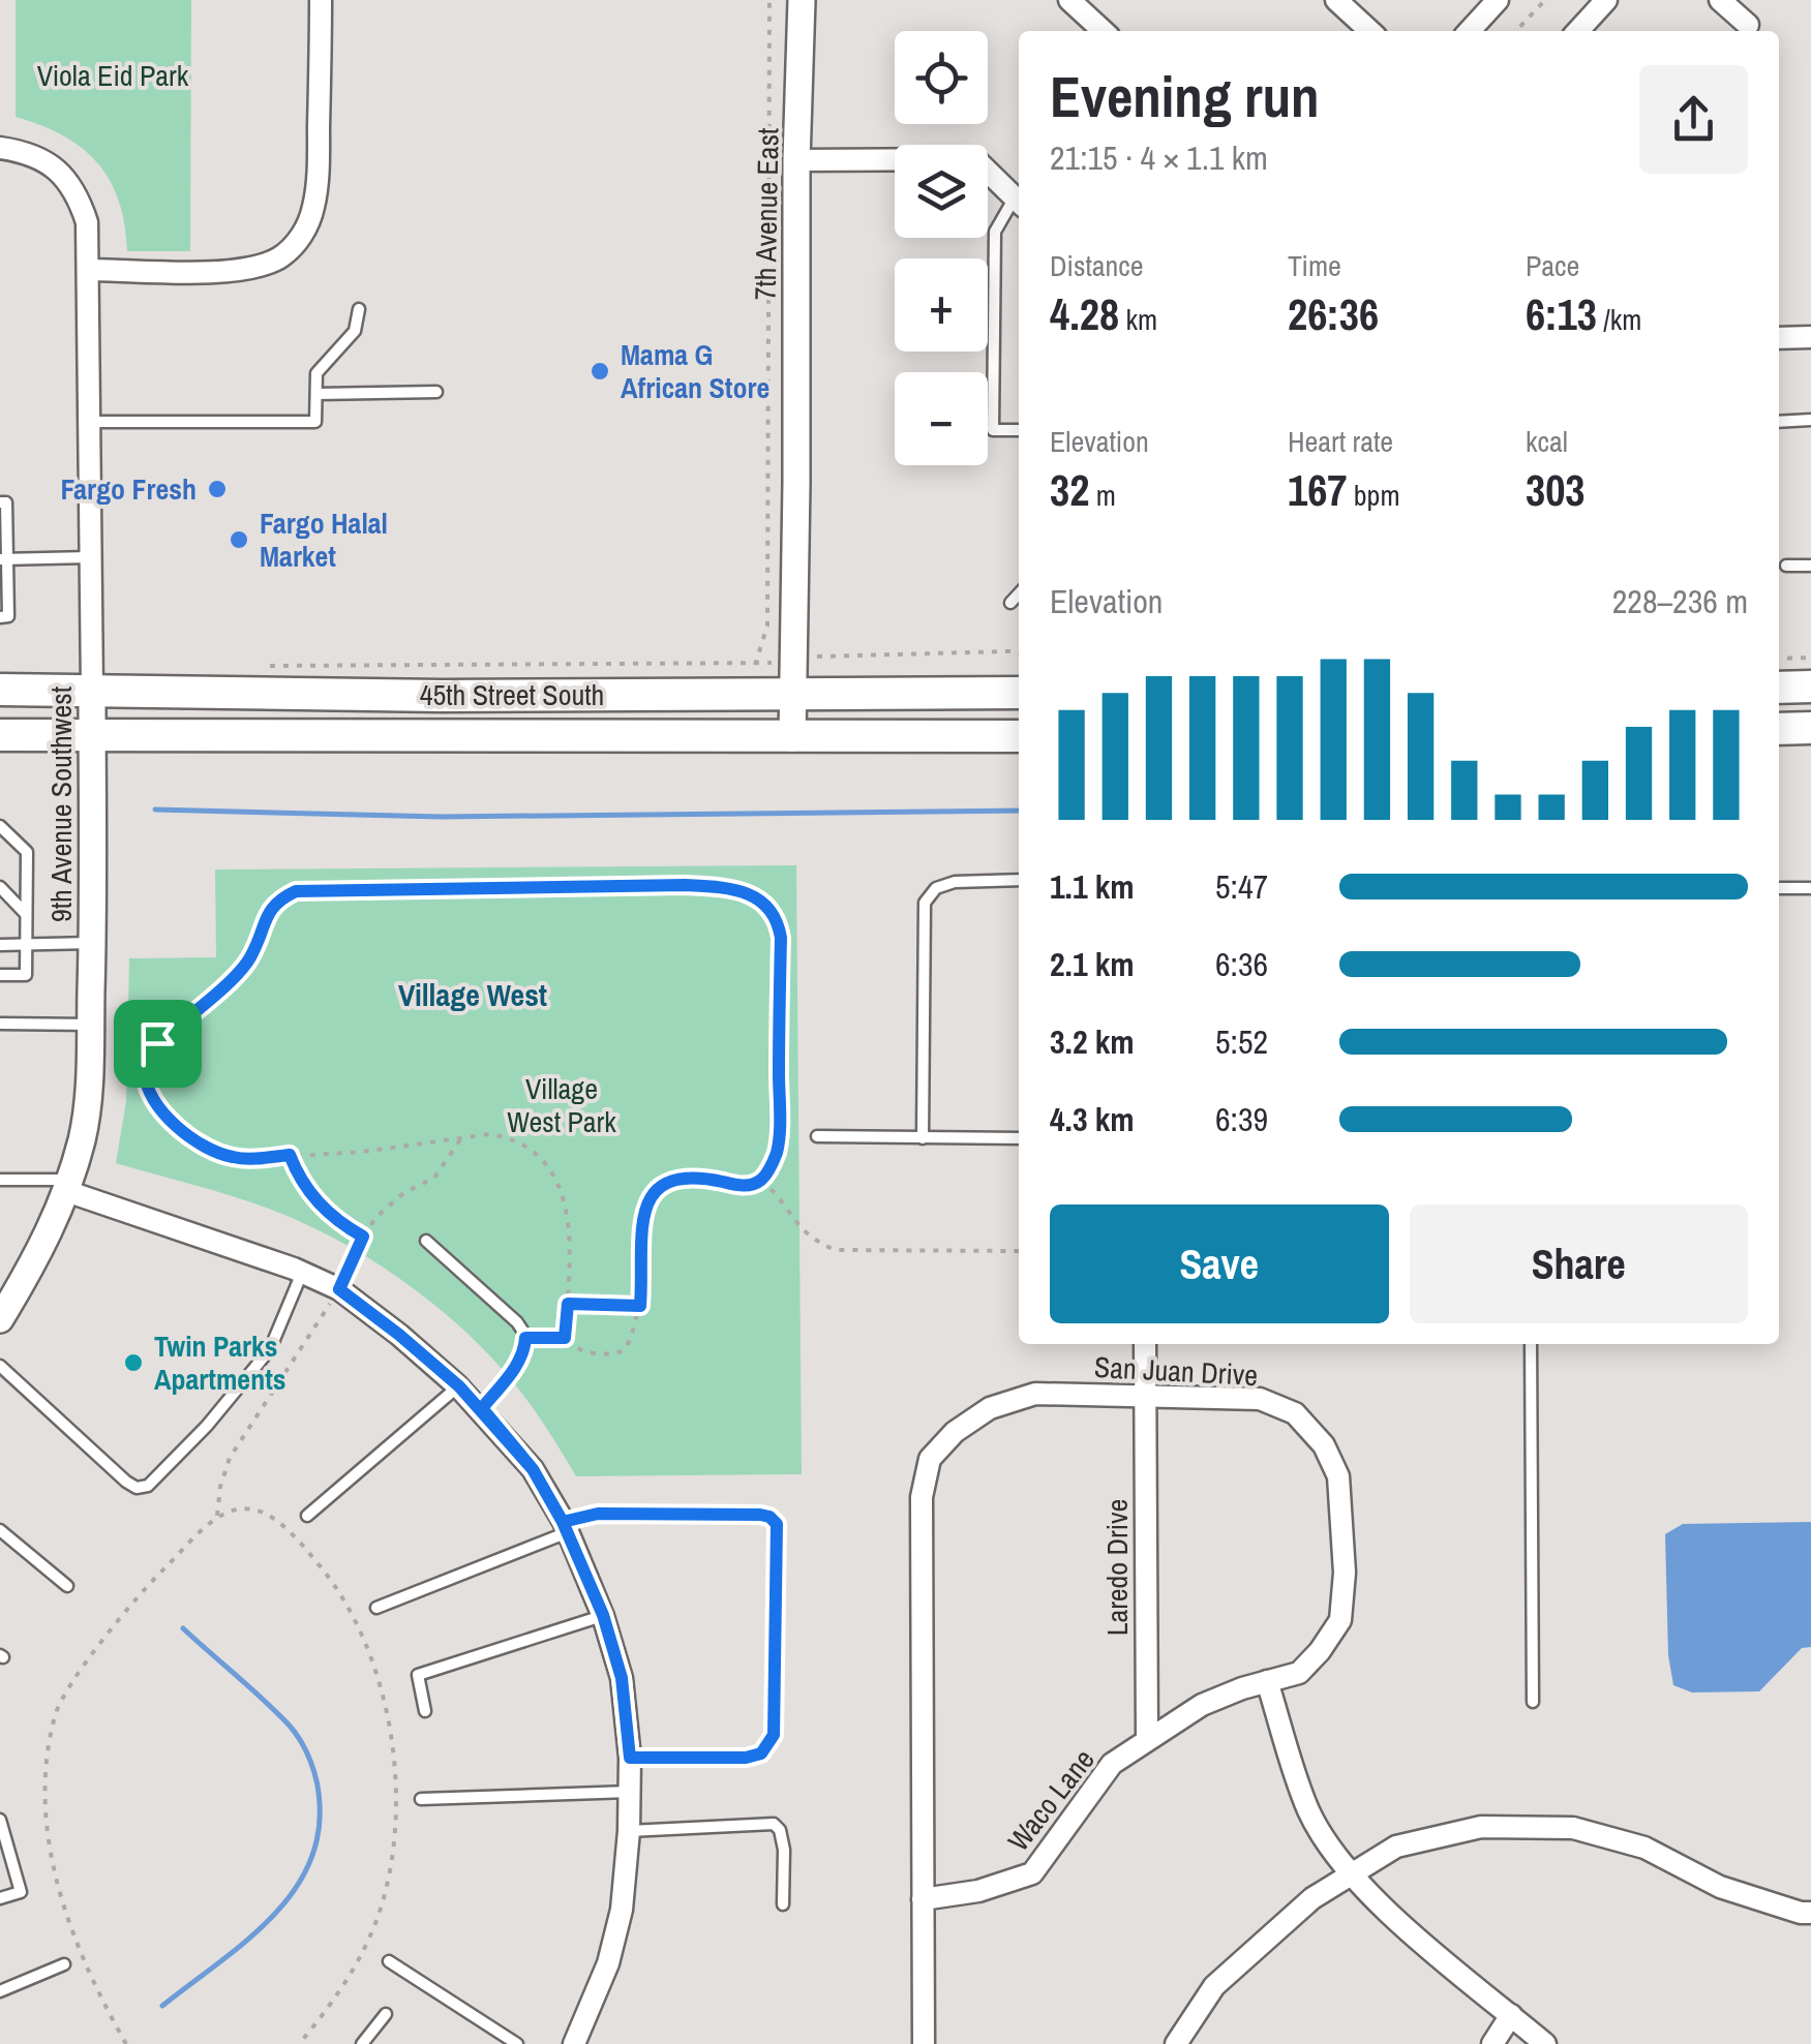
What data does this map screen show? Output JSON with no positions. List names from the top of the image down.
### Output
{
  "streets": {
    "main road": ["45th Street South"],
    "street": [
      "7th Avenue East",
      "9th Avenue Southwest",
      "San Juan Drive",
      "Laredo Drive",
      "Waco Lane"
    ]
  },
  "crossings": [
    ["7th Avenue East", "45th Street South"],
    ["45th Street South", "9th Avenue Southwest"],
    ["San Juan Drive", "Laredo Drive"],
    ["San Juan Drive", "Waco Lane"],
    ["Laredo Drive", "Waco Lane"]
  ],
  "districts": ["Village West"],
  "parks": ["Viola Eid Park", "Village West Park"],
  "places": [
    "Mama G African Store",
    "Fargo Fresh",
    "Fargo Halal Market",
    "Twin Parks Apartments"
  ],
  "page": {
    "map_buttons": ["+", "−"],
    "heading": ["Evening run", "21:15 · 4 × 1.1 km"],
    "stats": [
      ["Distance", "4.28 km"],
      ["Time", "26:36"],
      ["Pace", "6:13 /km"],
      ["Elevation", "32 m"],
      ["Heart rate", "167 bpm"],
      ["kcal", "303"]
    ],
    "chart": ["Elevation", "228–236 m"],
    "list": [
      {
        "name": "1.1 km",
        "note": "5:47"
      },
      {
        "name": "2.1 km",
        "note": "6:36"
      },
      {
        "name": "3.2 km",
        "note": "5:52"
      },
      {
        "name": "4.3 km",
        "note": "6:39"
      }
    ],
    "buttons": ["Save", "Share"]
  }
}
